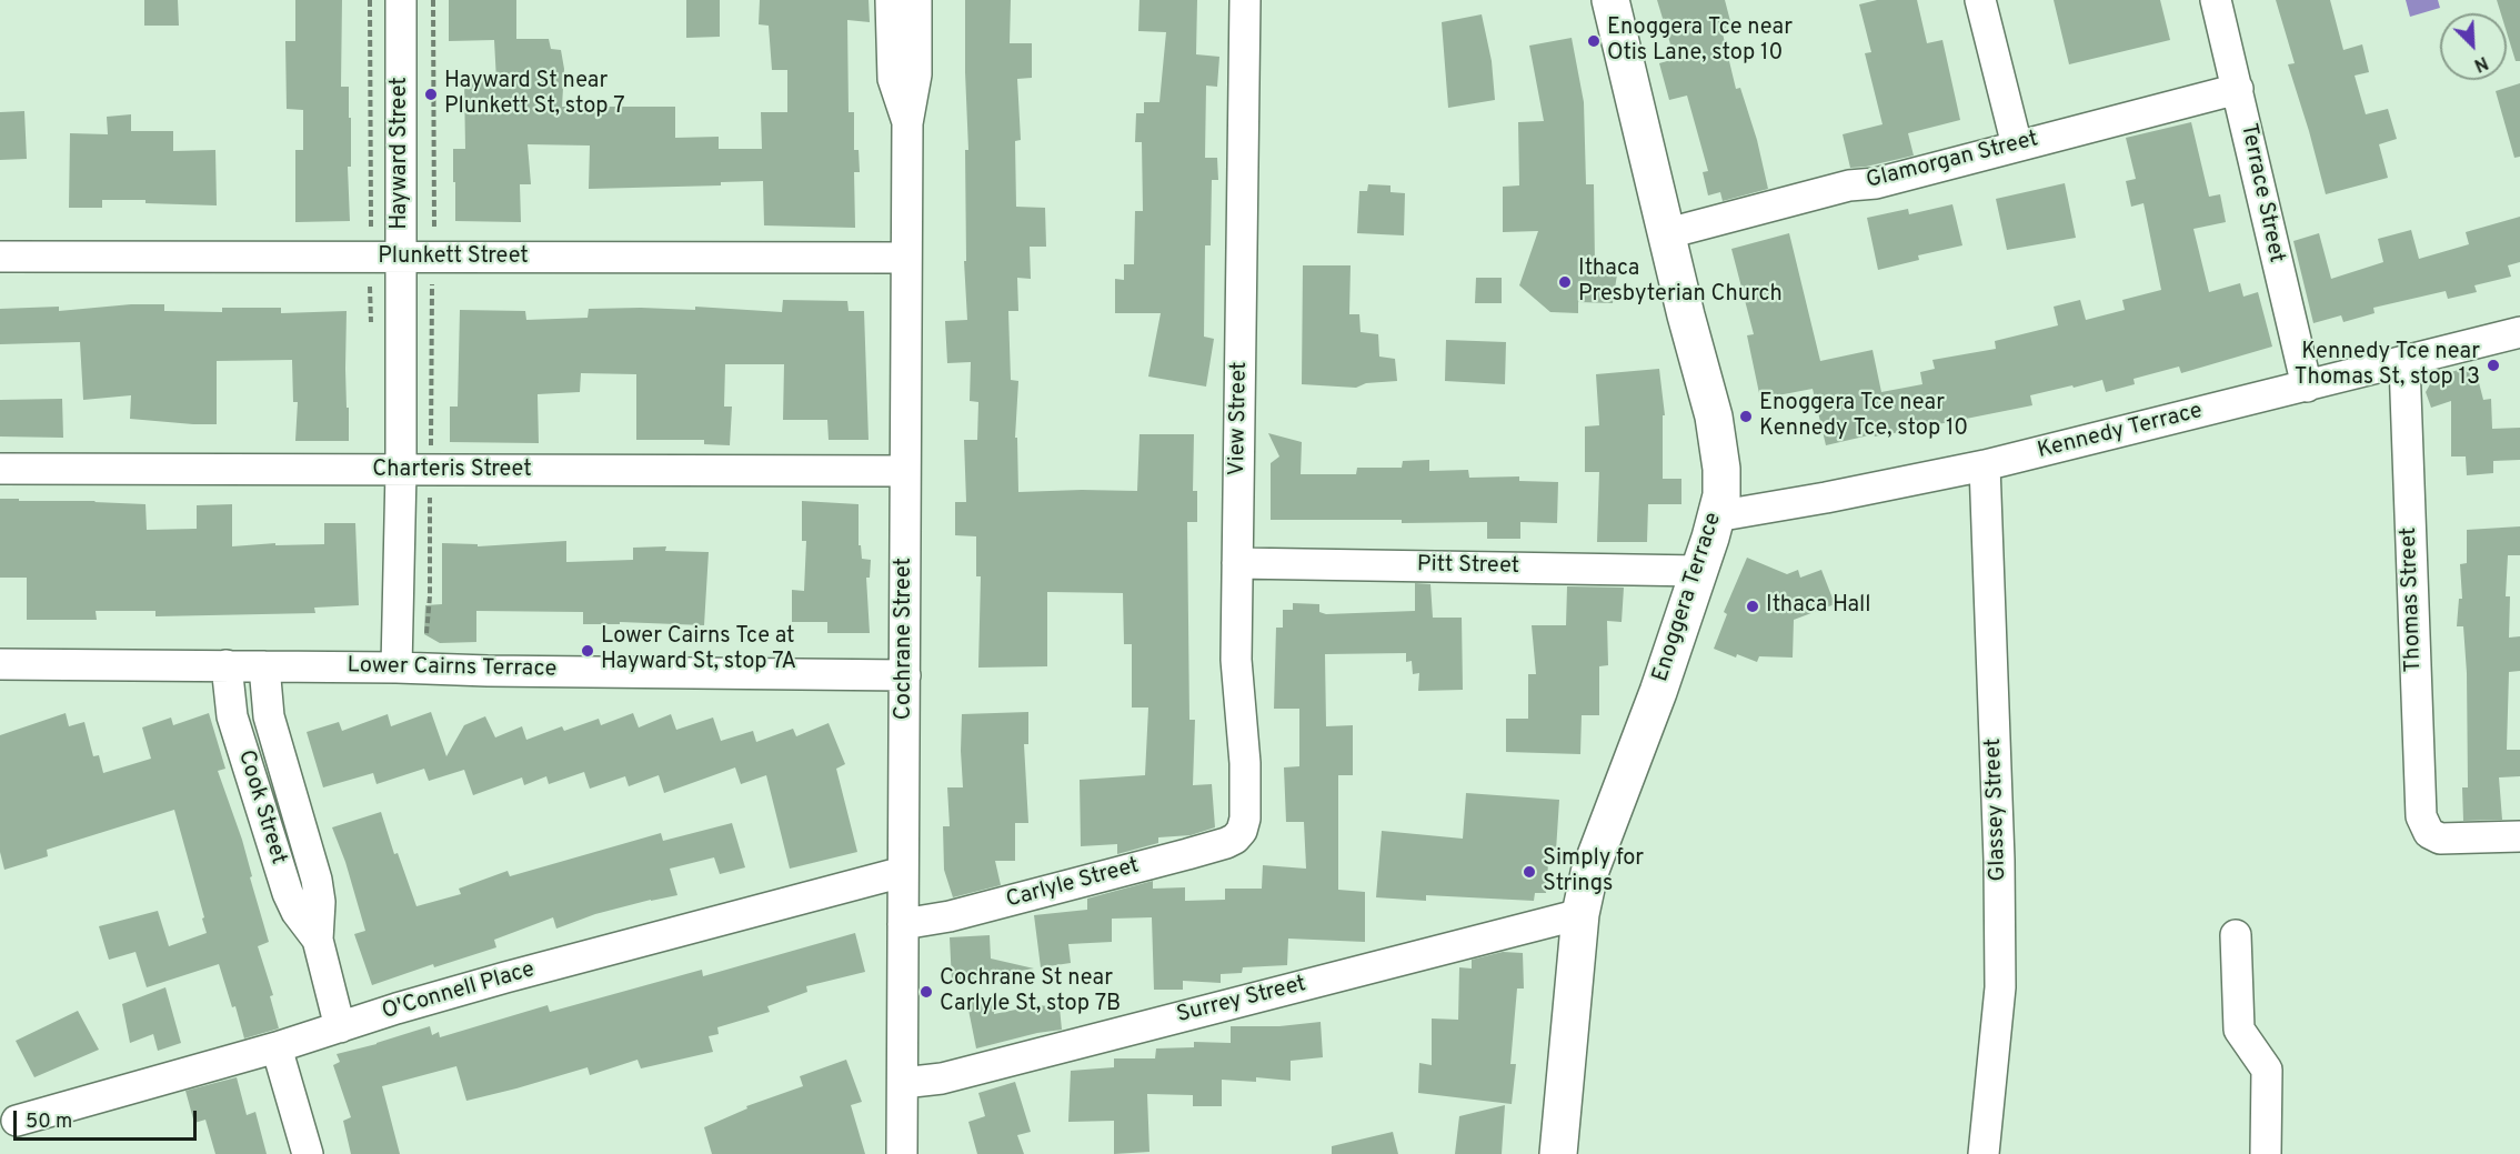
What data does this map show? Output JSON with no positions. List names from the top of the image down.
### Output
{
  "streets": {
    "main road": ["Enoggera Terrace"],
    "street": [
      "Hayward Street",
      "Glamorgan Street",
      "Terrace Street",
      "Plunkett Street",
      "View Street",
      "Kennedy Terrace",
      "Charteris Street",
      "Pitt Street",
      "Thomas Street",
      "Cochrane Street",
      "Lower Cairns Terrace",
      "Cook Street",
      "Glassey Street",
      "Carlyle Street",
      "O'Connell Place",
      "Surrey Street"
    ]
  },
  "crossings": [
    ["Hayward Street", "Plunkett Street"],
    ["Hayward Street", "Charteris Street"],
    ["Hayward Street", "Lower Cairns Terrace"],
    ["Glamorgan Street", "Terrace Street"],
    ["Glamorgan Street", "Enoggera Terrace"],
    ["Terrace Street", "Kennedy Terrace"],
    ["Plunkett Street", "Cochrane Street"],
    ["View Street", "Pitt Street"],
    ["View Street", "Carlyle Street"],
    ["Kennedy Terrace", "Enoggera Terrace"],
    ["Kennedy Terrace", "Thomas Street"],
    ["Kennedy Terrace", "Glassey Street"],
    ["Charteris Street", "Cochrane Street"],
    ["Pitt Street", "Enoggera Terrace"],
    ["Enoggera Terrace", "Surrey Street"],
    ["Cochrane Street", "Lower Cairns Terrace"],
    ["Cochrane Street", "Carlyle Street"],
    ["Cochrane Street", "O'Connell Place"],
    ["Cochrane Street", "Surrey Street"],
    ["Lower Cairns Terrace", "Cook Street"],
    ["Cook Street", "O'Connell Place"]
  ],
  "places": [
    "Enoggera Tce near Otis Lane, stop 10",
    "Hayward St near Plunkett St, stop 7",
    "Ithaca Presbyterian Church",
    "Kennedy Tce near Thomas St, stop 13",
    "Enoggera Tce near Kennedy Tce, stop 10",
    "Ithaca Hall",
    "Lower Cairns Tce at Hayward St, stop 7A",
    "Simply for Strings",
    "Cochrane St near Carlyle St, stop 7B"
  ],
  "scale_bar": "50 m",
  "north": "bottom right"
}
